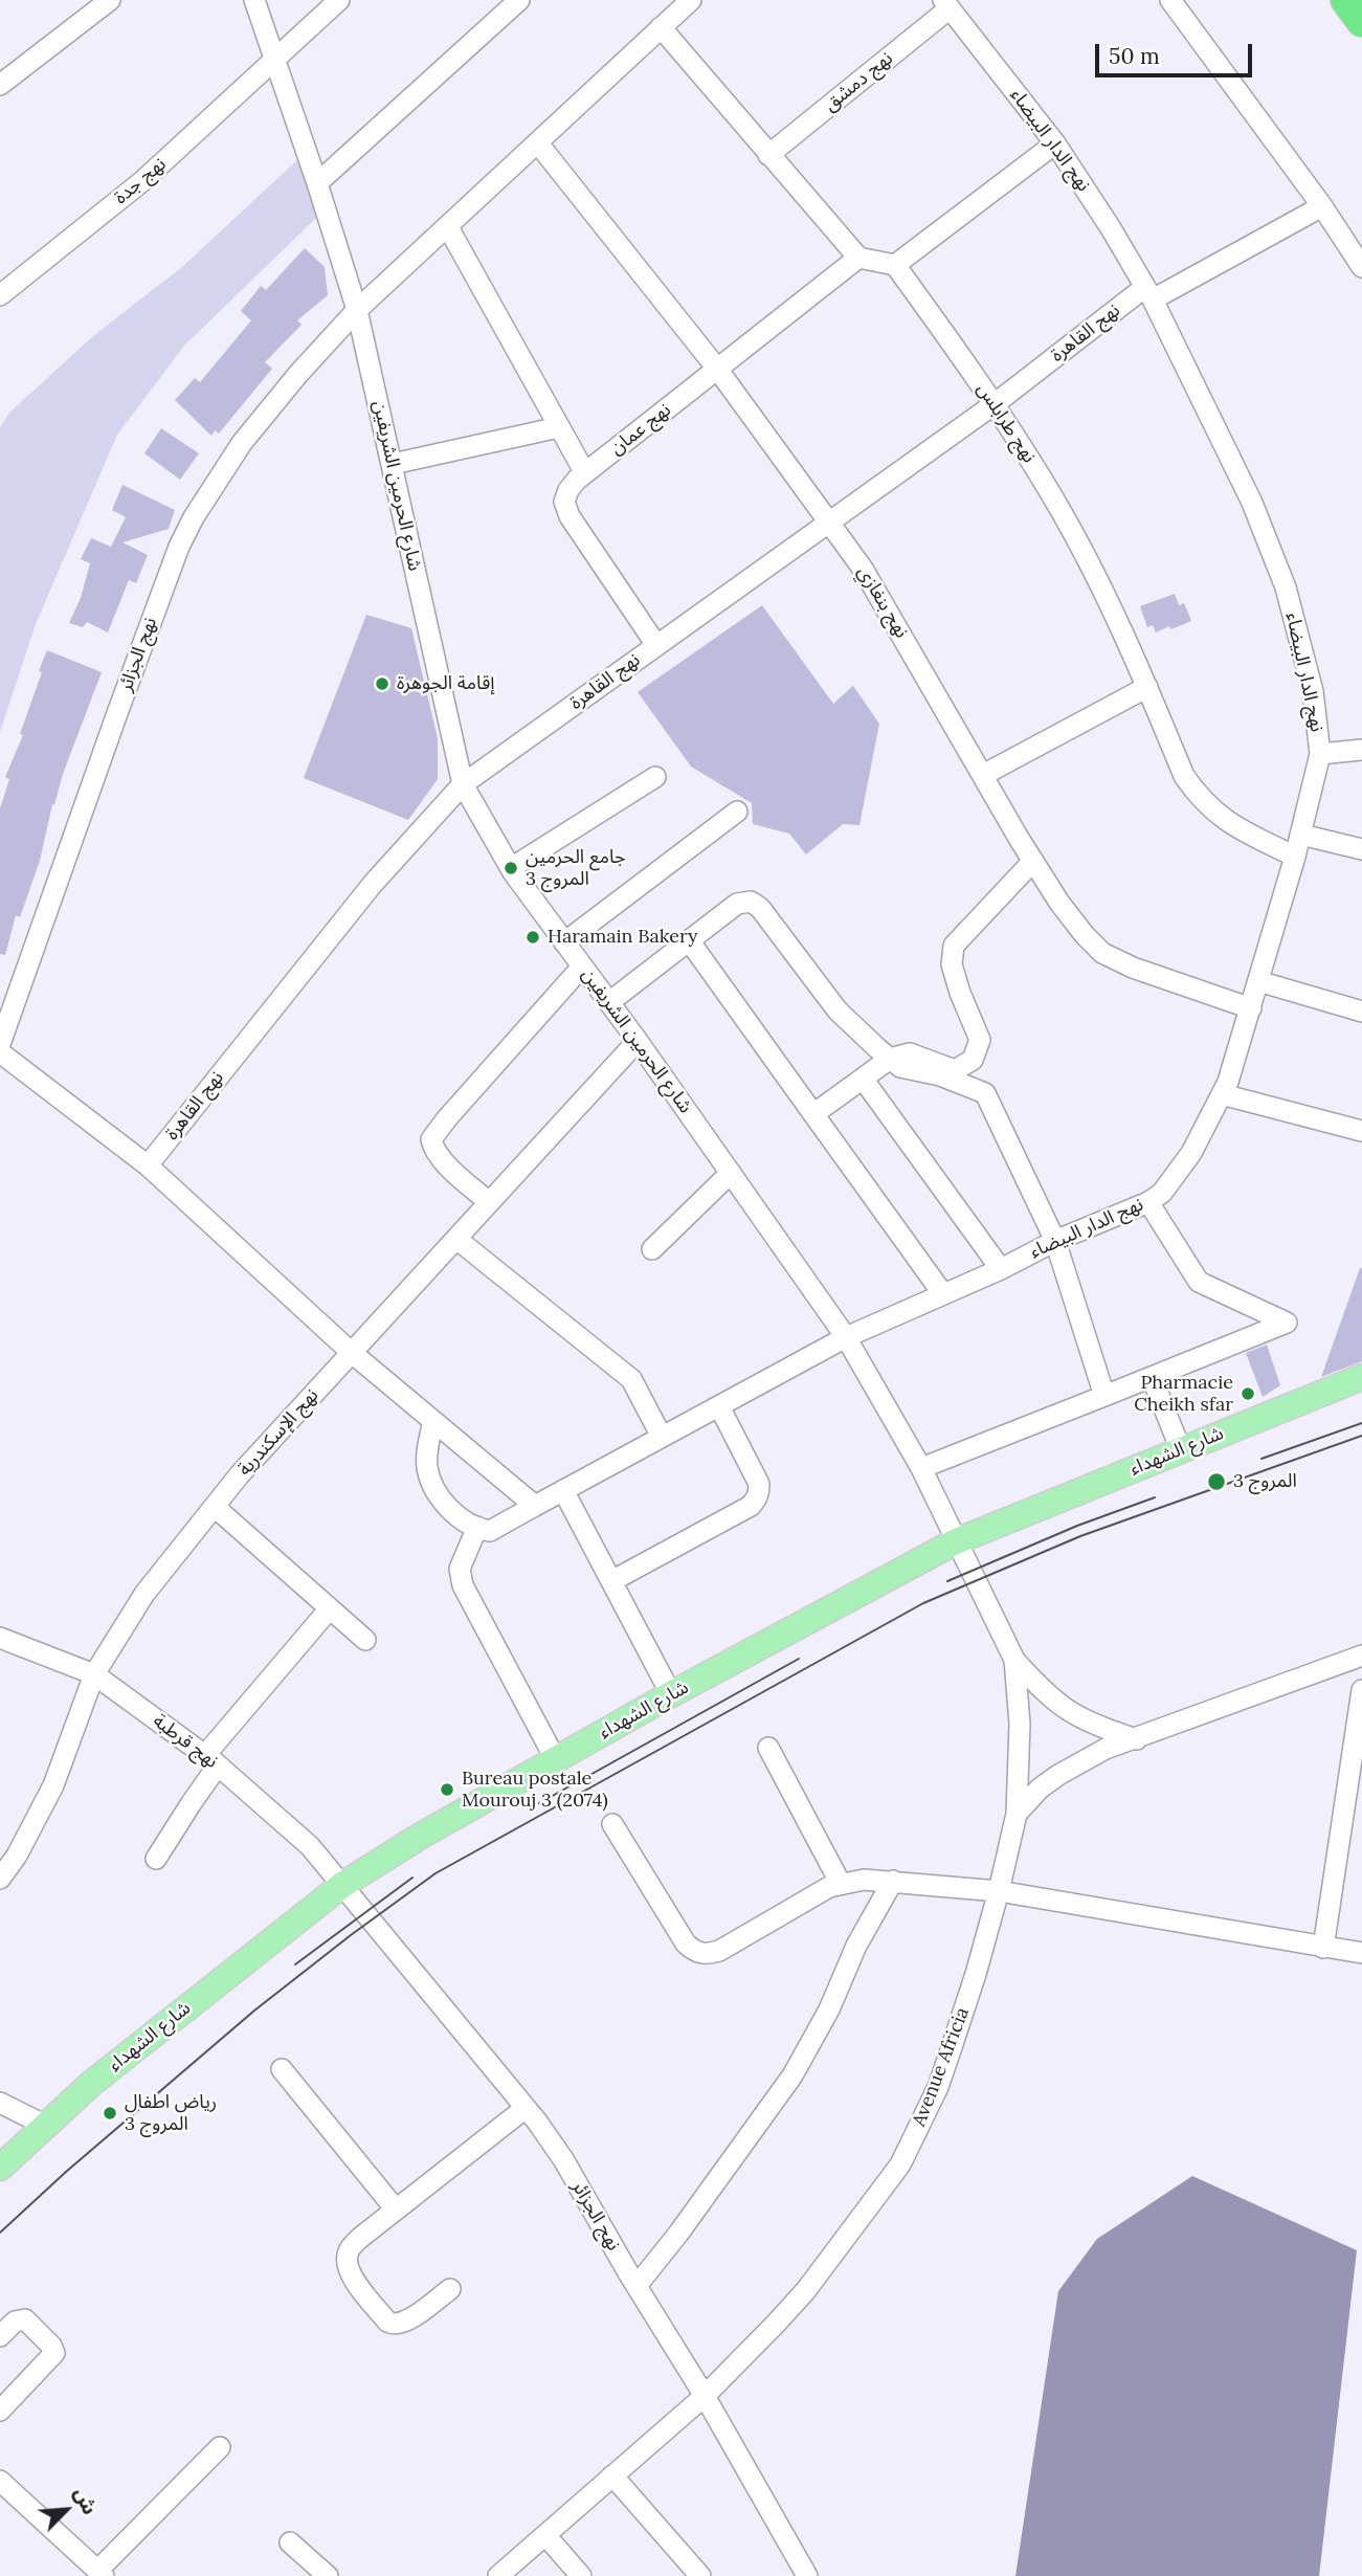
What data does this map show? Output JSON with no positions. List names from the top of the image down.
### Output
{
  "streets": {
    "main road": ["شارع الشهداء"],
    "street": [
      "نهج دمشق",
      "نهج الدار البيضاء",
      "نهج جدة",
      "نهج القاهرة",
      "نهج طرابلس",
      "نهج عمان",
      "شارع الحرمين الشريفين",
      "نهج بنغازي",
      "نهج الجزائر",
      "نهج الإسكندرية",
      "نهج قرطبة",
      "Avenue Africia"
    ]
  },
  "crossings": [
    ["نهج دمشق", "نهج الدار البيضاء"],
    ["نهج الدار البيضاء", "نهج القاهرة"],
    ["نهج الدار البيضاء", "نهج طرابلس"],
    ["نهج الدار البيضاء", "شارع الحرمين الشريفين"],
    ["نهج الدار البيضاء", "نهج بنغازي"],
    ["نهج جدة", "شارع الحرمين الشريفين"],
    ["نهج القاهرة", "نهج طرابلس"],
    ["نهج القاهرة", "نهج عمان"],
    ["نهج القاهرة", "شارع الحرمين الشريفين"],
    ["نهج القاهرة", "نهج بنغازي"],
    ["نهج عمان", "نهج بنغازي"],
    ["شارع الحرمين الشريفين", "نهج الجزائر"],
    ["شارع الحرمين الشريفين", "نهج الإسكندرية"],
    ["شارع الحرمين الشريفين", "شارع الشهداء"],
    ["شارع الحرمين الشريفين", "Avenue Africia"],
    ["نهج بنغازي", "نهج الجزائر"],
    ["نهج الجزائر", "شارع الشهداء"],
    ["نهج الجزائر", "نهج قرطبة"],
    ["نهج الجزائر", "Avenue Africia"],
    ["نهج الإسكندرية", "نهج قرطبة"],
    ["شارع الشهداء", "نهج قرطبة"],
    ["شارع الشهداء", "Avenue Africia"]
  ],
  "places": [
    "إقامة الجوهرة",
    "جامع الحرمين المروج 3",
    "Haramain Bakery",
    "Pharmacie Cheikh sfar",
    "المروج 3",
    "Bureau postale Mourouj 3 (2074)",
    "رياض اطفال المروج 3"
  ],
  "scale_bar": "50 m",
  "north": "top right"
}
